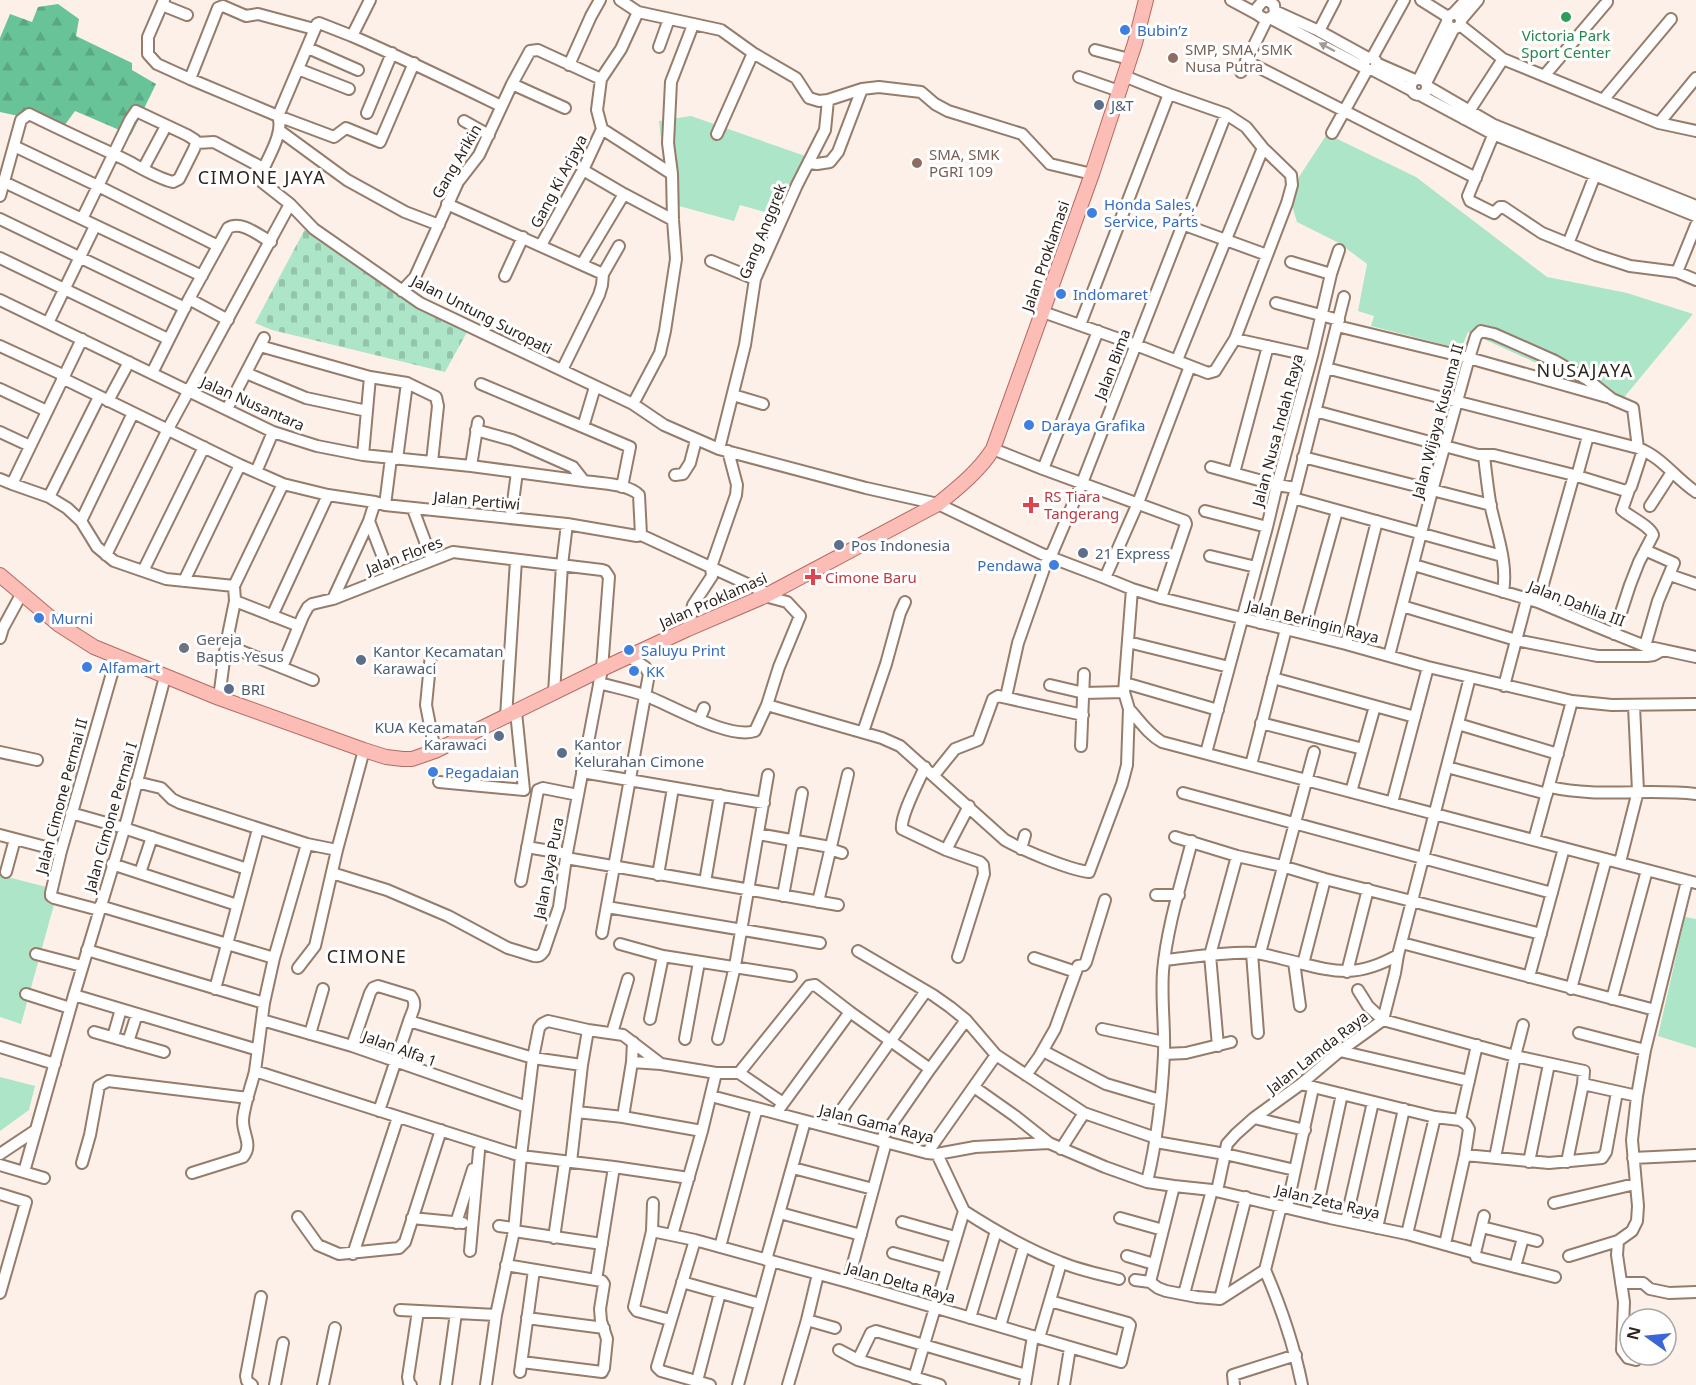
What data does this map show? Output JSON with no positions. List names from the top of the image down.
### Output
{
  "streets": {
    "main road": ["Jalan Proklamasi"],
    "street": [
      "Gang Arikin",
      "Gang Ki Arjaya",
      "Gang Anggrek",
      "Jalan Untung Suropati",
      "Jalan Bima",
      "Jalan Nusantara",
      "Jalan Wijaya Kusuma II",
      "Jalan Nusa Indah Raya",
      "Jalan Pertiwi",
      "Jalan Flores",
      "Jalan Dahlia III",
      "Jalan Beringin Raya",
      "Jalan Cimone Permai II",
      "Jalan Cimone Permai I",
      "Jalan Jaya Pura",
      "Jalan Alfa 1",
      "Jalan Lamda Raya",
      "Jalan Gama Raya",
      "Jalan Zeta Raya",
      "Jalan Delta Raya"
    ]
  },
  "crossings": [
    ["Gang Arikin", "Jalan Untung Suropati"],
    ["Gang Anggrek", "Jalan Untung Suropati"],
    ["Jalan Proklamasi", "Jalan Untung Suropati"],
    ["Jalan Proklamasi", "Jalan Pertiwi"],
    ["Jalan Proklamasi", "Jalan Beringin Raya"],
    ["Jalan Proklamasi", "Jalan Cimone Permai II"],
    ["Jalan Proklamasi", "Jalan Cimone Permai I"],
    ["Jalan Proklamasi", "Jalan Jaya Pura"],
    ["Jalan Untung Suropati", "Jalan Beringin Raya"],
    ["Jalan Bima", "Jalan Beringin Raya"],
    ["Jalan Wijaya Kusuma II", "Jalan Dahlia III"],
    ["Jalan Wijaya Kusuma II", "Jalan Beringin Raya"],
    ["Jalan Nusa Indah Raya", "Jalan Beringin Raya"],
    ["Jalan Flores", "Jalan Jaya Pura"],
    ["Jalan Beringin Raya", "Jalan Lamda Raya"],
    ["Jalan Cimone Permai II", "Jalan Cimone Permai I"],
    ["Jalan Lamda Raya", "Jalan Zeta Raya"],
    ["Jalan Gama Raya", "Jalan Zeta Raya"]
  ],
  "districts": ["CIMONE JAYA", "NUSAJAYA", "CIMONE"],
  "places": {
    "other": [
      "Victoria Park Sport Center",
      "Bubin’z",
      "SMP, SMA, SMK Nusa Putra",
      "J&T",
      "SMA, SMK PGRI 109",
      "Honda Sales, Service, Parts",
      "Indomaret",
      "Daraya Grafika",
      "Pos Indonesia",
      "21 Express",
      "Pendawa",
      "Murni",
      "Gereja Baptis Yesus",
      "Saluyu Print",
      "Kantor Kecamatan Karawaci",
      "Alfamart",
      "KK",
      "BRI",
      "KUA Kecamatan Karawaci",
      "Kantor Kelurahan Cimone",
      "Pegadaian"
    ],
    "health": ["RS Tiara Tangerang", "Cimone Baru"]
  },
  "north": "left"
}
